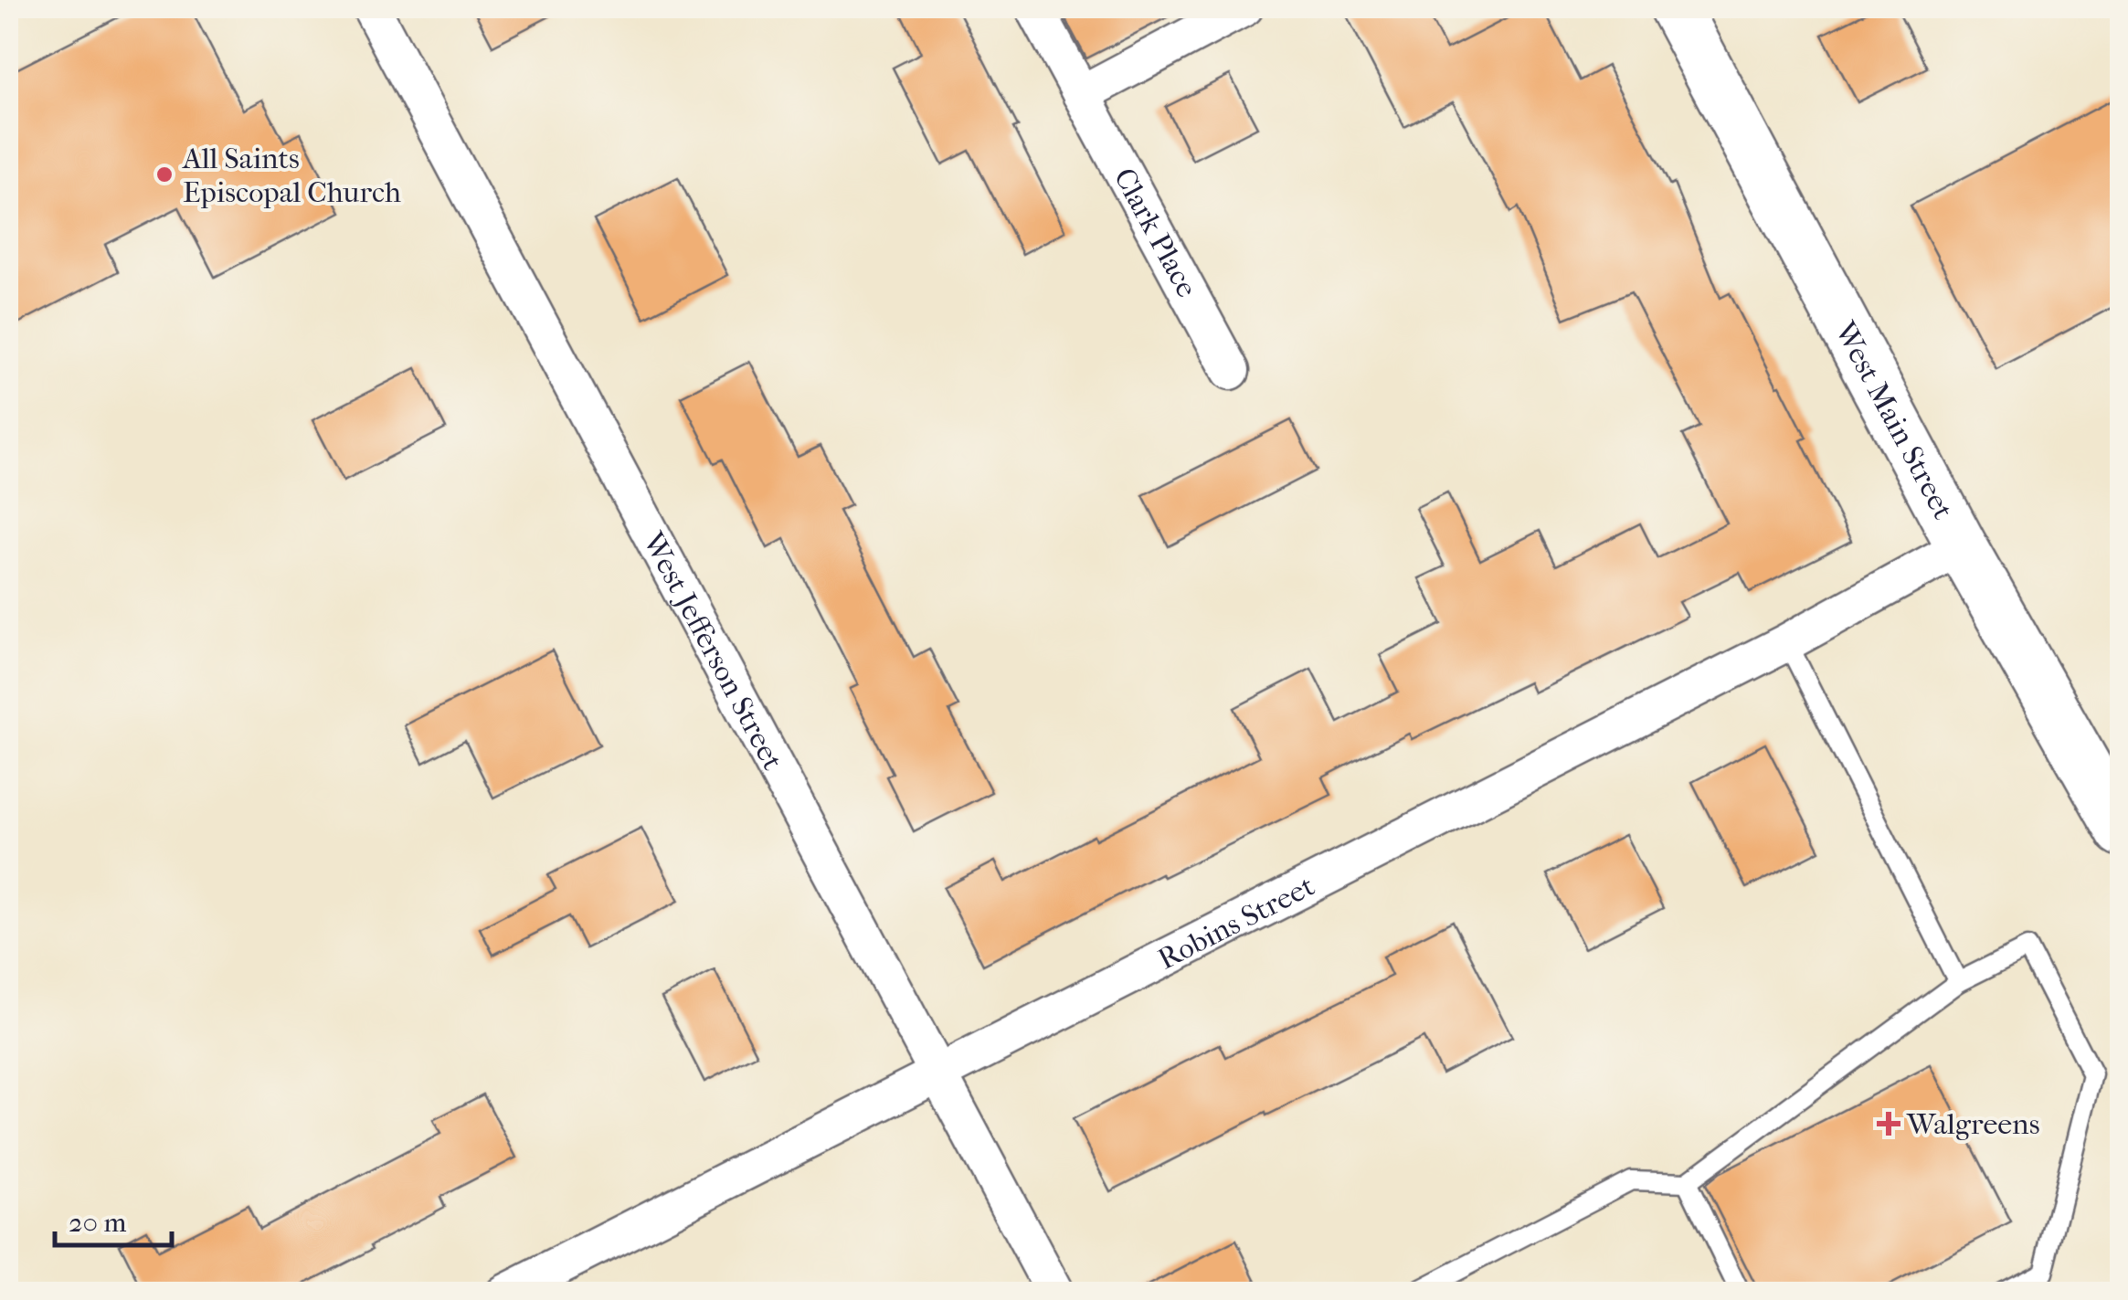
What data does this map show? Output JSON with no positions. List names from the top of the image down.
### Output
{
  "streets": {
    "main road": ["West Main Street"],
    "street": ["Clark Place", "West Jefferson Street", "Robins Street"]
  },
  "crossings": [
    ["West Main Street", "Robins Street"],
    ["West Jefferson Street", "Robins Street"]
  ],
  "places": {
    "other": ["All Saints Episcopal Church"],
    "health": ["Walgreens"]
  },
  "scale_bar": "20 m"
}
